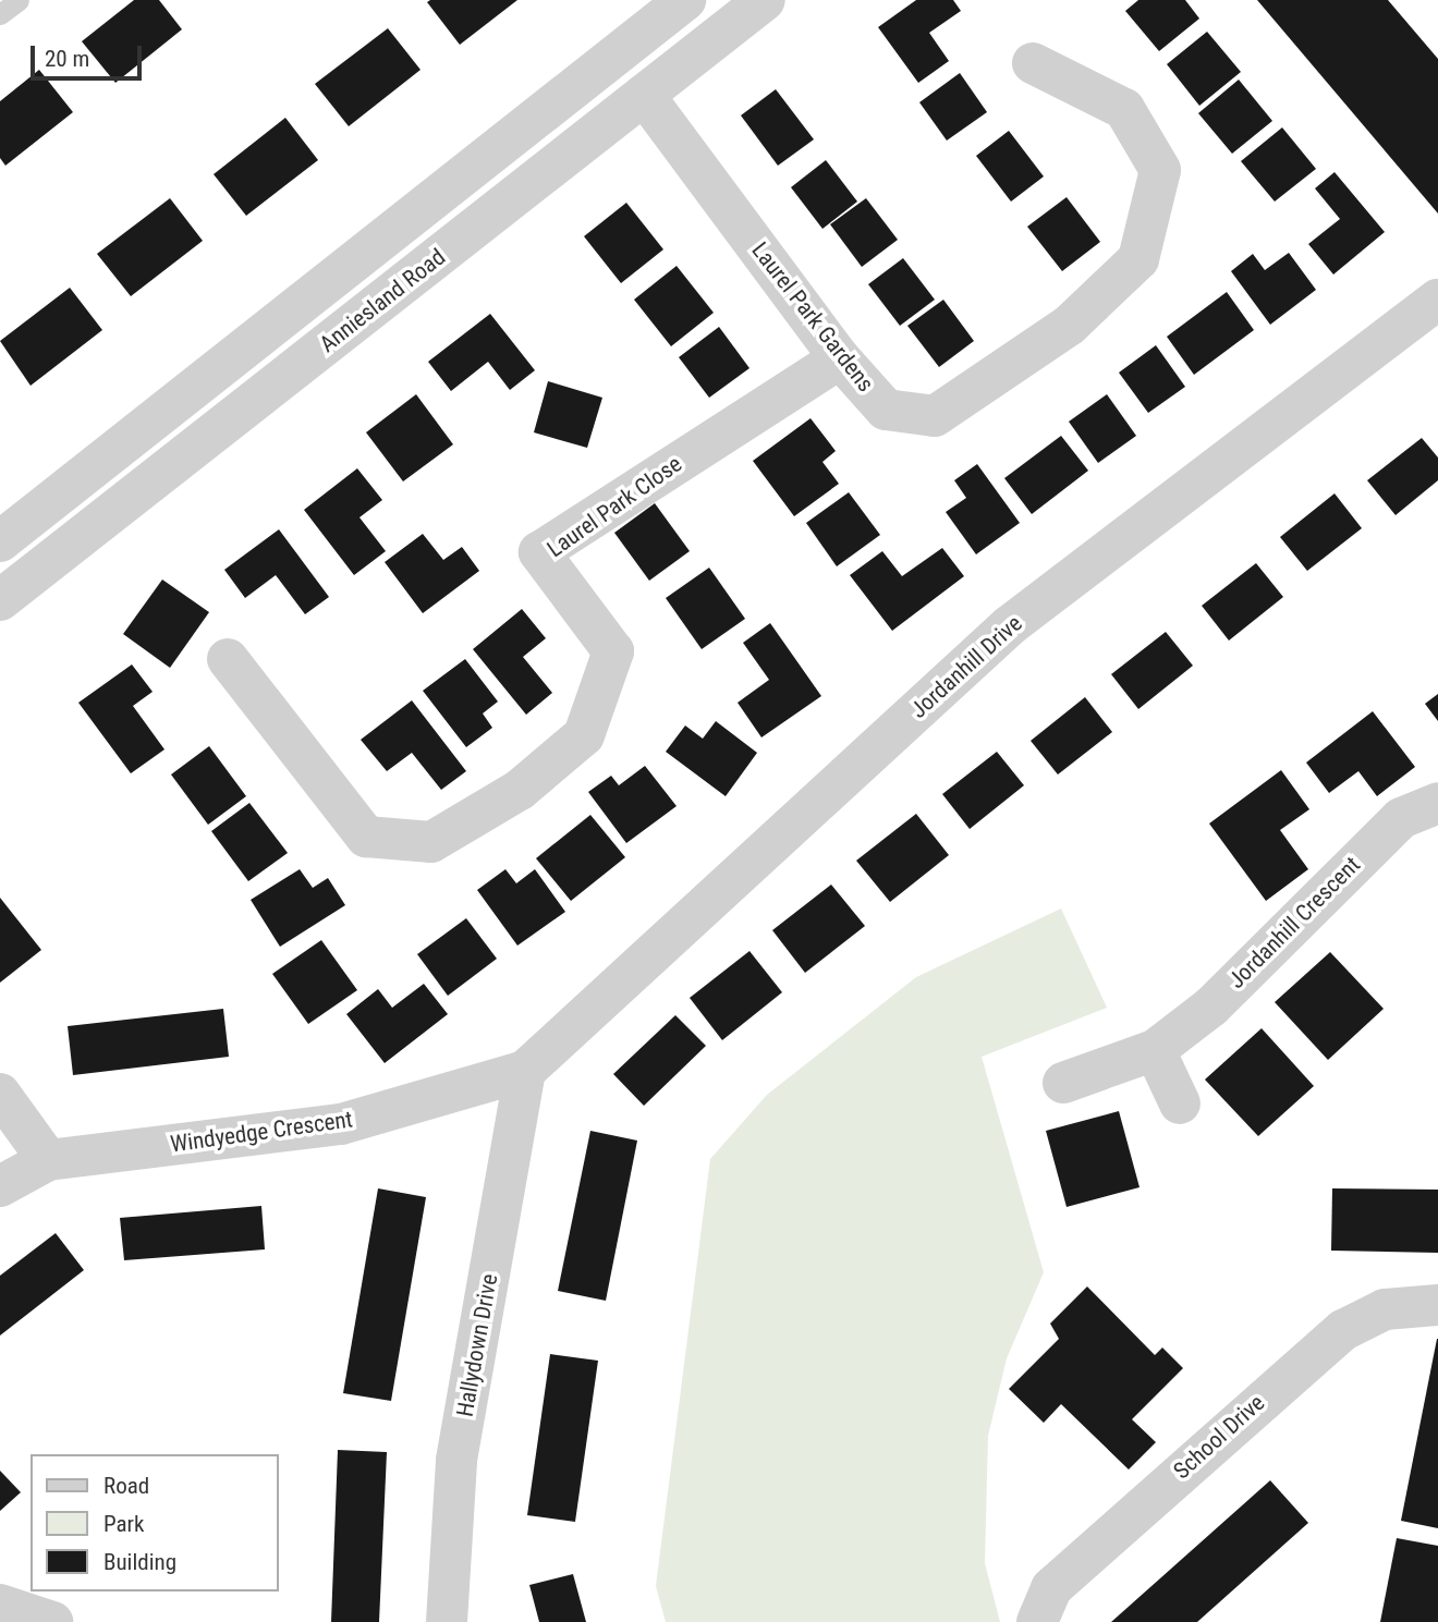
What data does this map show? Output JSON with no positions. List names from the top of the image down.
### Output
{
  "streets": {
    "street": [
      "Anniesland Road",
      "Laurel Park Gardens",
      "Laurel Park Close",
      "Jordanhill Drive",
      "Jordanhill Crescent",
      "Windyedge Crescent",
      "Hallydown Drive",
      "School Drive"
    ]
  },
  "crossings": [
    ["Anniesland Road", "Laurel Park Gardens"],
    ["Laurel Park Gardens", "Laurel Park Close"],
    ["Jordanhill Drive", "Windyedge Crescent"],
    ["Jordanhill Drive", "Hallydown Drive"],
    ["Windyedge Crescent", "Hallydown Drive"]
  ],
  "legend": ["Road", "Park", "Building"],
  "scale_bar": "20 m"
}
